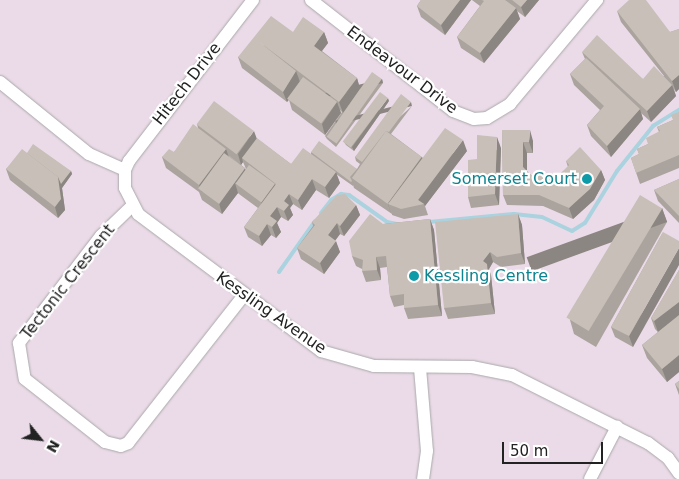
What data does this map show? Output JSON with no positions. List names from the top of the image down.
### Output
{
  "streets": {
    "street": [
      "Endeavour Drive",
      "Hitech Drive",
      "Tectonic Crescent",
      "Kessling Avenue"
    ]
  },
  "crossings": [
    ["Tectonic Crescent", "Kessling Avenue"]
  ],
  "places": ["Somerset Court", "Kessling Centre"],
  "scale_bar": "50 m",
  "north": "bottom right"
}
